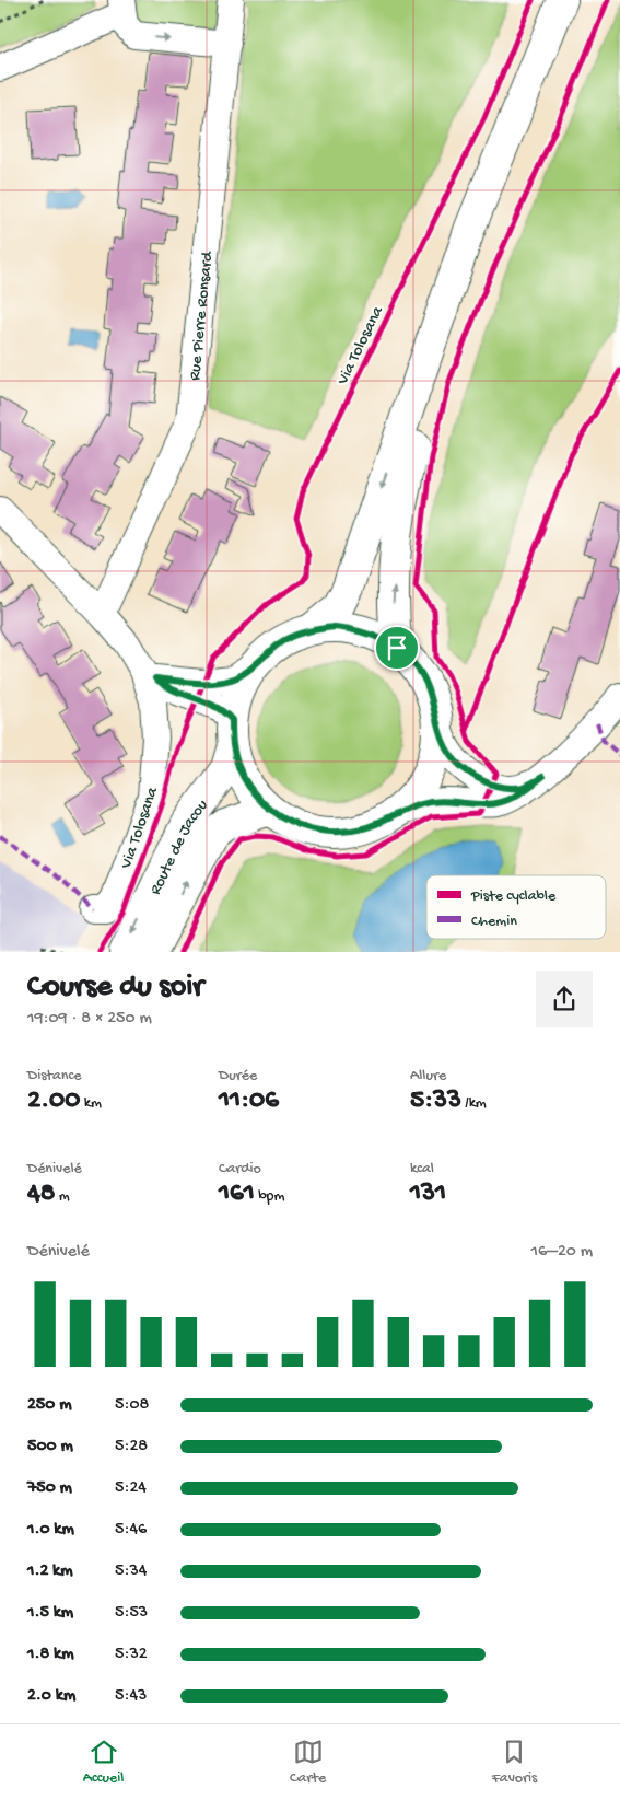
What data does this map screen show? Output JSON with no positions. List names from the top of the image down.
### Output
{
  "streets": {
    "main road": ["Route de Jacou"],
    "street": ["Rue Pierre Ronsard"],
    "cycle path": ["Via Tolosana"]
  },
  "legend": ["Piste cyclable", "Chemin"],
  "page": {
    "heading": ["Course du soir", "19:09 · 8 × 250 m"],
    "stats": [
      ["Distance", "2.00 km"],
      ["Durée", "11:06"],
      ["Allure", "5:33 /km"],
      ["Dénivelé", "48 m"],
      ["Cardio", "161 bpm"],
      ["kcal", "131"]
    ],
    "chart": ["Dénivelé", "16–20 m"],
    "list": [
      {
        "name": "250 m",
        "note": "5:08"
      },
      {
        "name": "500 m",
        "note": "5:28"
      },
      {
        "name": "750 m",
        "note": "5:24"
      },
      {
        "name": "1.0 km",
        "note": "5:46"
      },
      {
        "name": "1.2 km",
        "note": "5:34"
      },
      {
        "name": "1.5 km",
        "note": "5:53"
      },
      {
        "name": "1.8 km",
        "note": "5:32"
      },
      {
        "name": "2.0 km",
        "note": "5:43"
      }
    ],
    "tabs": ["Accueil", "Carte", "Favoris"]
  }
}
